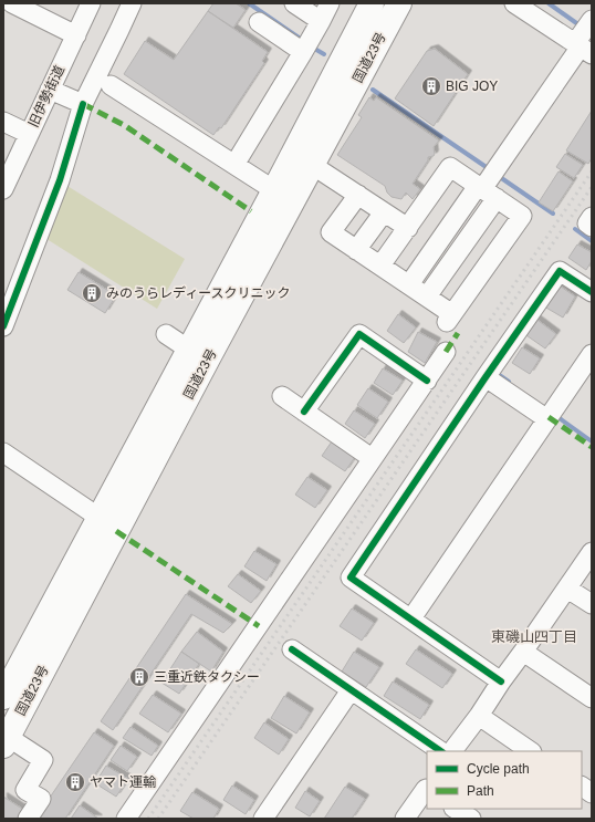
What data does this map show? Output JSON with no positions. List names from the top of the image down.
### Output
{
  "streets": {
    "highway": ["国道23号"],
    "street": ["旧伊勢街道"]
  },
  "districts": ["東磯山四丁目"],
  "places": {
    "building": [
      "BIG JOY",
      "みのうらレディースクリニック",
      "三重近鉄タクシー",
      "ヤマト運輸"
    ]
  },
  "legend": ["Cycle path", "Path"]
}
